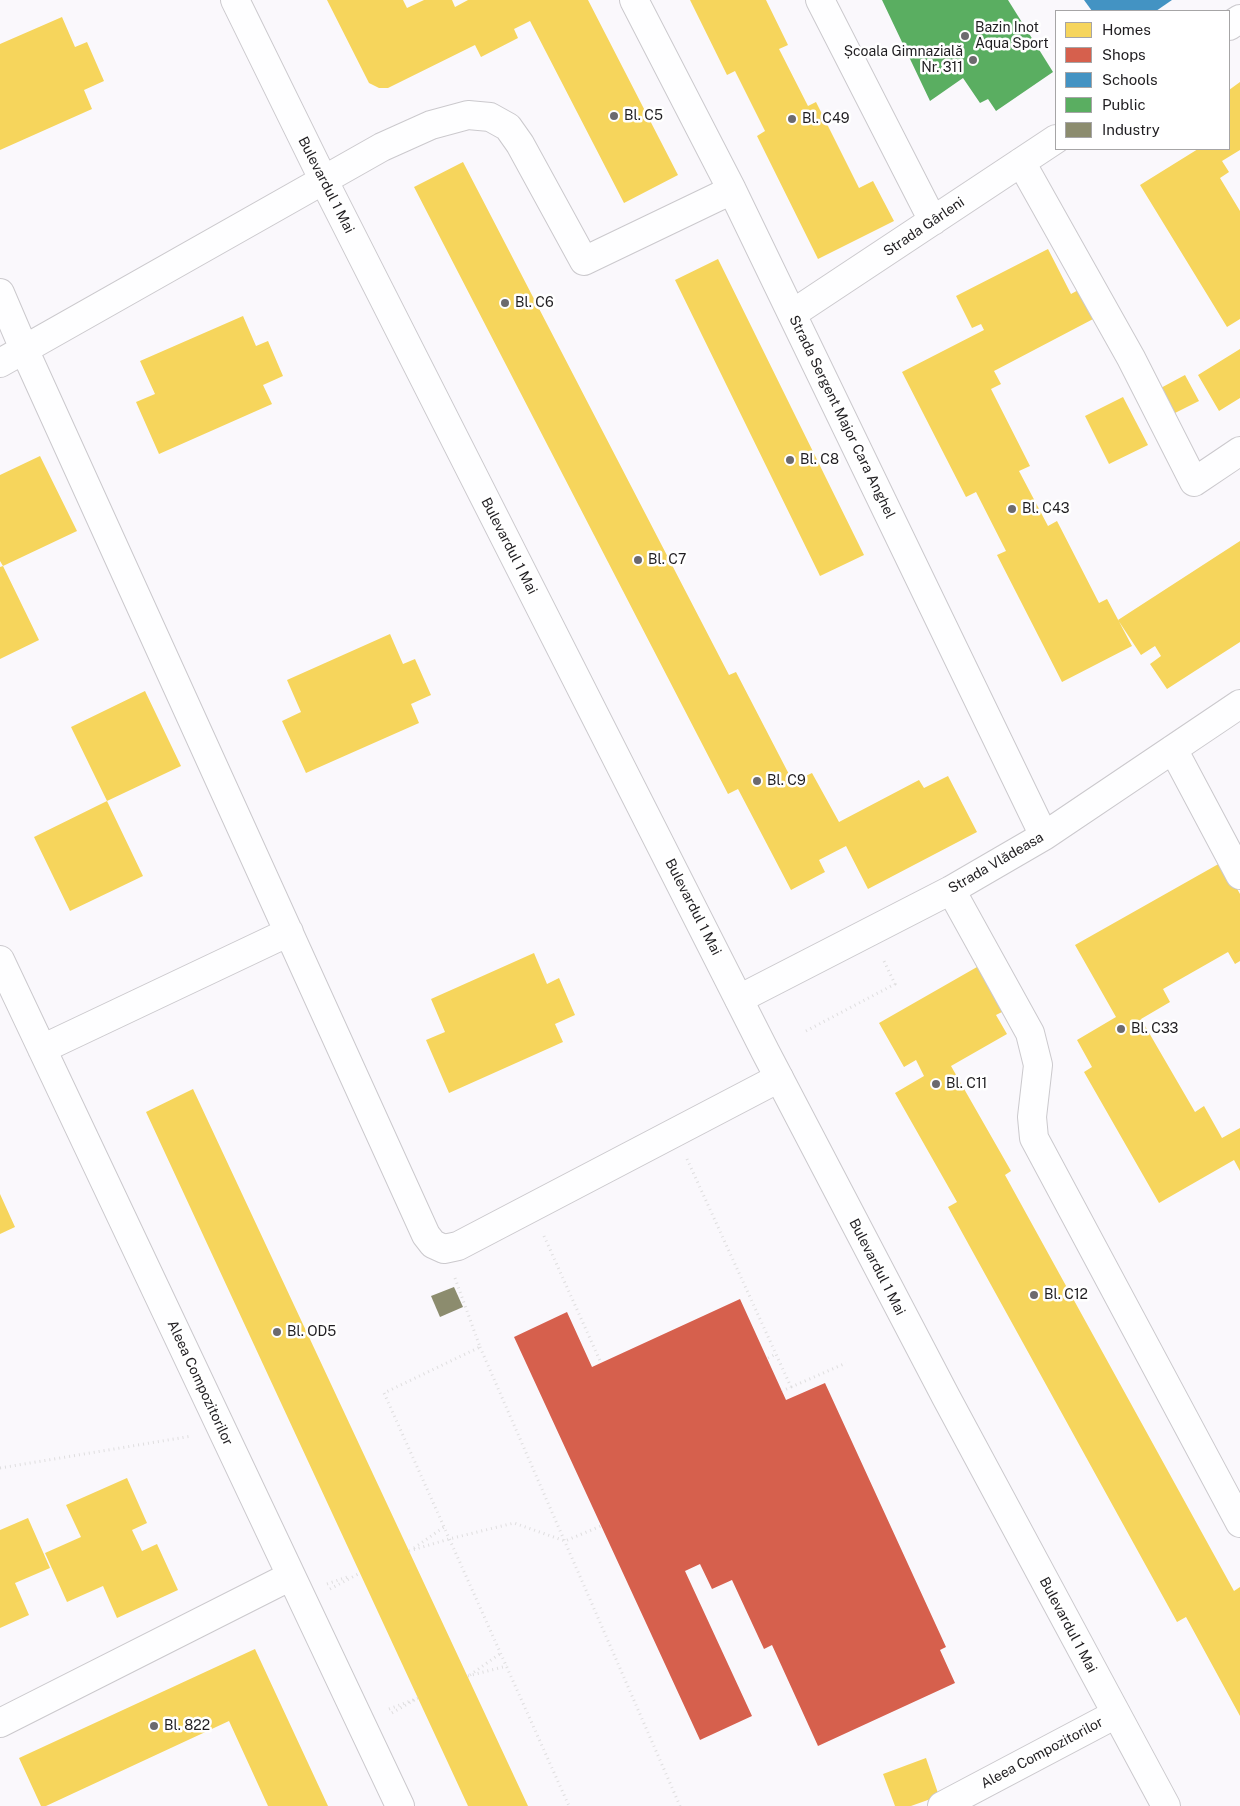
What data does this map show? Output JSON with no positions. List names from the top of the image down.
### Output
{
  "streets": {
    "street": [
      "Bulevardul 1 Mai",
      "Strada Gârleni",
      "Strada Sergent Major Cara Anghel",
      "Strada Vlădeasa",
      "Aleea Compozitorilor"
    ]
  },
  "crossings": [
    ["Bulevardul 1 Mai", "Strada Vlădeasa"],
    ["Bulevardul 1 Mai", "Aleea Compozitorilor"],
    ["Strada Gârleni", "Strada Sergent Major Cara Anghel"],
    ["Strada Sergent Major Cara Anghel", "Strada Vlădeasa"]
  ],
  "places": [
    "Bazin Inot Aqua Sport",
    "Școala Gimnazială Nr. 311",
    "Bl. C5",
    "Bl. C49",
    "Bl. C6",
    "Bl. C8",
    "Bl. C43",
    "Bl. C7",
    "Bl. C9",
    "Bl. C33",
    "Bl. C11",
    "Bl. C12",
    "Bl. OD5",
    "Bl. 822"
  ],
  "legend": [
    "Homes",
    "Shops",
    "Schools",
    "Public",
    "Industry"
  ]
}
